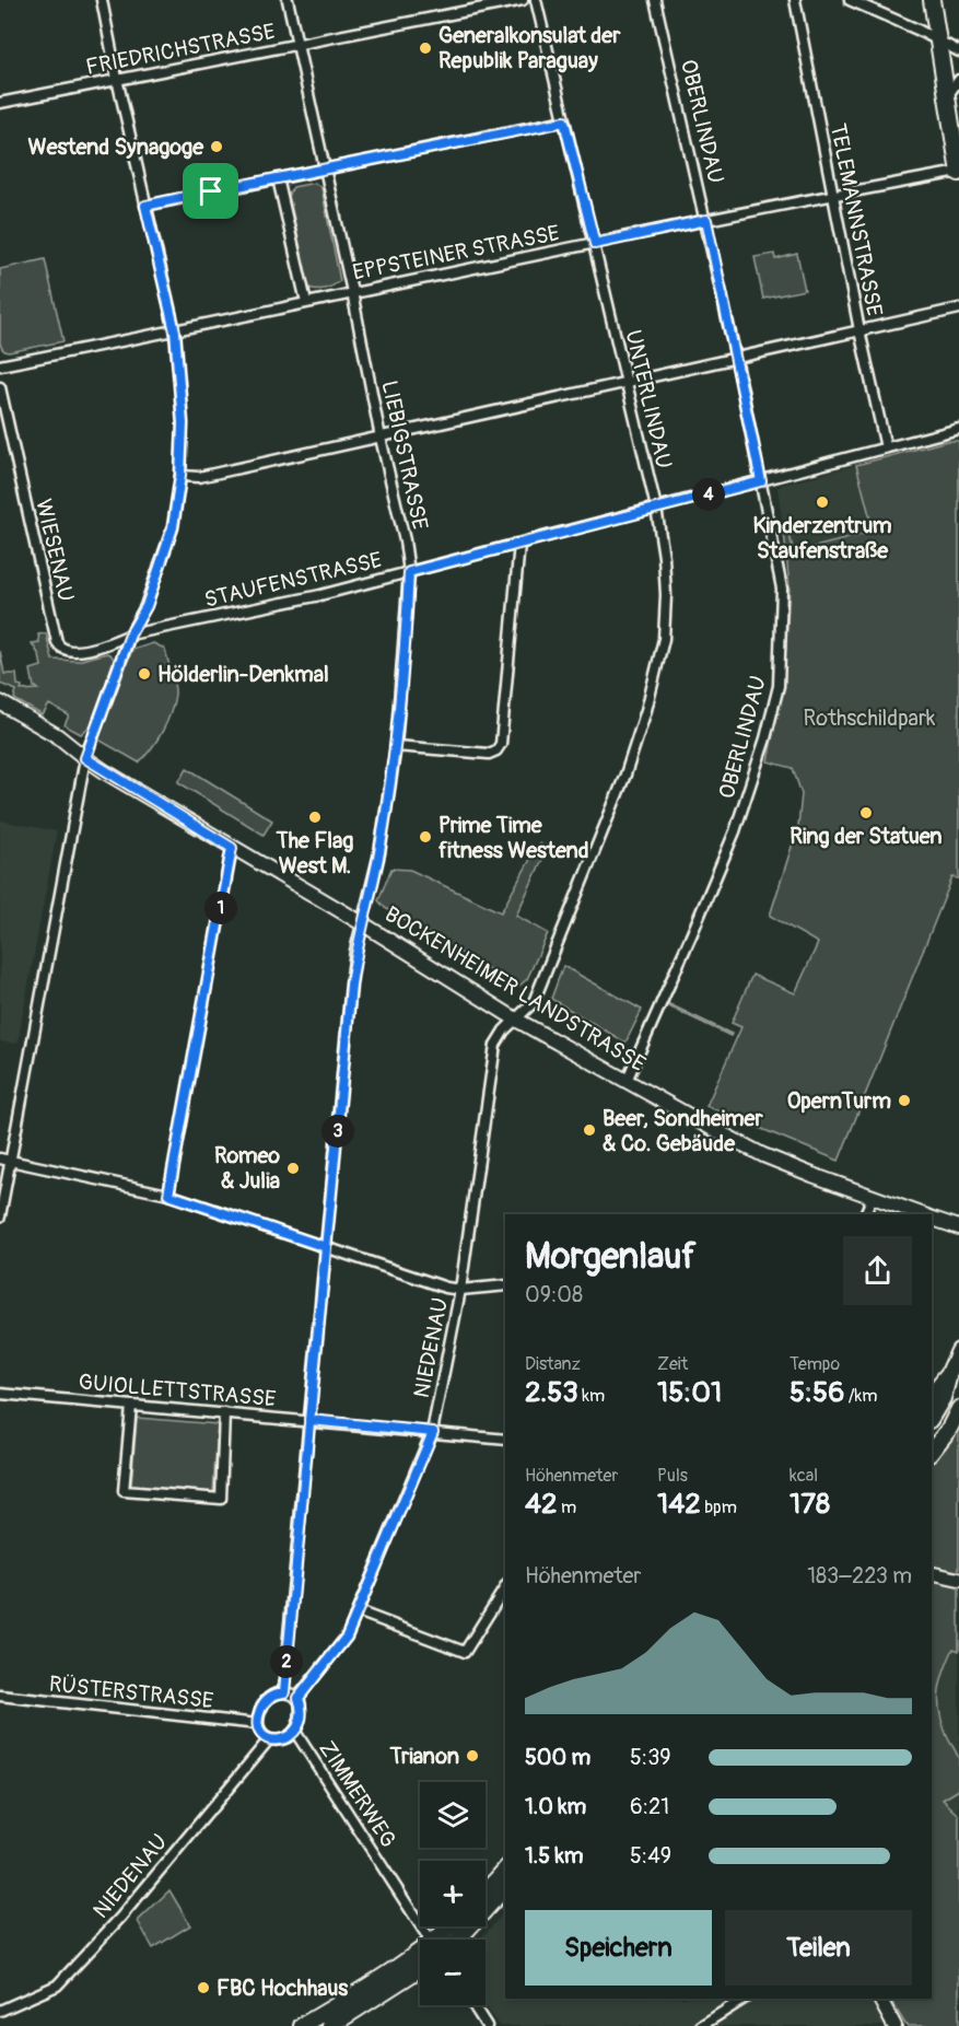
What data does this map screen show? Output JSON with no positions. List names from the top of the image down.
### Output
{
  "streets": {
    "main road": ["BOCKENHEIMER LANDSTRASSE"],
    "street": [
      "FRIEDRICHSTRASSE",
      "OBERLINDAU",
      "TELEMANNSTRASSE",
      "EPPSTEINER STRASSE",
      "UNTERLINDAU",
      "LIEBIGSTRASSE",
      "WIESENAU",
      "STAUFENSTRASSE",
      "NIEDENAU",
      "GUIOLLETTSTRASSE",
      "RÜSTERSTRASSE",
      "ZIMMERWEG"
    ]
  },
  "crossings": [
    ["FRIEDRICHSTRASSE", "LIEBIGSTRASSE"],
    ["OBERLINDAU", "EPPSTEINER STRASSE"],
    ["OBERLINDAU", "STAUFENSTRASSE"],
    ["OBERLINDAU", "BOCKENHEIMER LANDSTRASSE"],
    ["TELEMANNSTRASSE", "EPPSTEINER STRASSE"],
    ["TELEMANNSTRASSE", "STAUFENSTRASSE"],
    ["EPPSTEINER STRASSE", "UNTERLINDAU"],
    ["EPPSTEINER STRASSE", "LIEBIGSTRASSE"],
    ["UNTERLINDAU", "STAUFENSTRASSE"],
    ["UNTERLINDAU", "BOCKENHEIMER LANDSTRASSE"],
    ["UNTERLINDAU", "NIEDENAU"],
    ["LIEBIGSTRASSE", "STAUFENSTRASSE"],
    ["LIEBIGSTRASSE", "BOCKENHEIMER LANDSTRASSE"],
    ["LIEBIGSTRASSE", "NIEDENAU"],
    ["LIEBIGSTRASSE", "GUIOLLETTSTRASSE"],
    ["LIEBIGSTRASSE", "RÜSTERSTRASSE"],
    ["LIEBIGSTRASSE", "ZIMMERWEG"],
    ["WIESENAU", "STAUFENSTRASSE"],
    ["BOCKENHEIMER LANDSTRASSE", "NIEDENAU"],
    ["NIEDENAU", "GUIOLLETTSTRASSE"],
    ["NIEDENAU", "RÜSTERSTRASSE"],
    ["NIEDENAU", "ZIMMERWEG"],
    ["RÜSTERSTRASSE", "ZIMMERWEG"]
  ],
  "parks": ["Rothschildpark"],
  "places": [
    "Generalkonsulat der Republik Paraguay",
    "Westend Synagoge",
    "Kinderzentrum Staufenstraße",
    "Hölderlin-Denkmal",
    "Ring der Statuen",
    "The Flag West M.",
    "Prime Time fitness Westend",
    "OpernTurm",
    "Beer, Sondheimer & Co. Gebäude",
    "Romeo & Julia",
    "Trianon",
    "FBC Hochhaus"
  ],
  "page": {
    "pins": [
      "4",
      "1",
      "3",
      "2"
    ],
    "heading": ["Morgenlauf", "09:08"],
    "stats": [
      ["Distanz", "2.53 km"],
      ["Zeit", "15:01"],
      ["Tempo", "5:56 /km"],
      ["Höhenmeter", "42 m"],
      ["Puls", "142 bpm"],
      ["kcal", "178"]
    ],
    "chart": ["Höhenmeter", "183–223 m"],
    "list": [
      {
        "name": "500 m",
        "note": "5:39"
      },
      {
        "name": "1.0 km",
        "note": "6:21"
      },
      {
        "name": "1.5 km",
        "note": "5:49"
      }
    ],
    "map_buttons": ["+", "−"],
    "buttons": ["Speichern", "Teilen"]
  }
}
